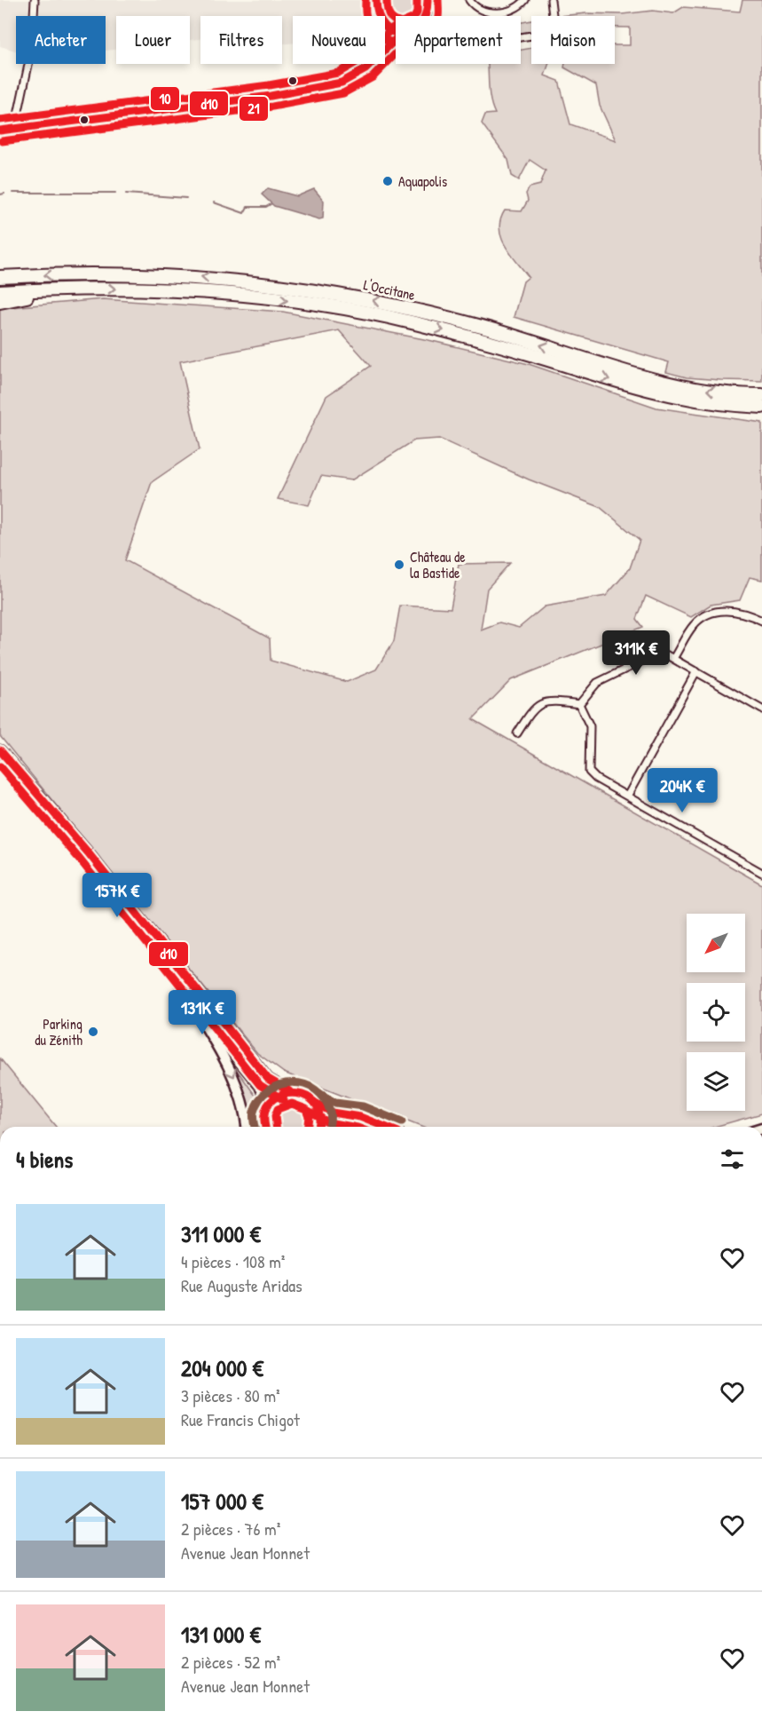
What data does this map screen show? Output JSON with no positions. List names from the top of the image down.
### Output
{
  "streets": {
    "highway": ["L'Occitane"]
  },
  "places": ["Aquapolis", "Château de la Bastide", "Parking du Zénith"],
  "lines": ["transit line d10", "transit line 21", "transit line 10"],
  "north": "bottom left",
  "page": {
    "chip": [
      "Acheter",
      "Louer",
      "Filtres",
      "Nouveau",
      "Appartement",
      "Maison"
    ],
    "price": [
      "311K €",
      "204K €",
      "157K €",
      "131K €"
    ],
    "heading": "4 biens",
    "list": [
      {
        "name": "311 000 €",
        "note": "4 pièces · 108 m² · Rue Auguste Aridas"
      },
      {
        "name": "204 000 €",
        "note": "3 pièces · 80 m² · Rue Francis Chigot"
      },
      {
        "name": "157 000 €",
        "note": "2 pièces · 76 m² · Avenue Jean Monnet"
      },
      {
        "name": "131 000 €",
        "note": "2 pièces · 52 m² · Avenue Jean Monnet"
      }
    ]
  }
}
